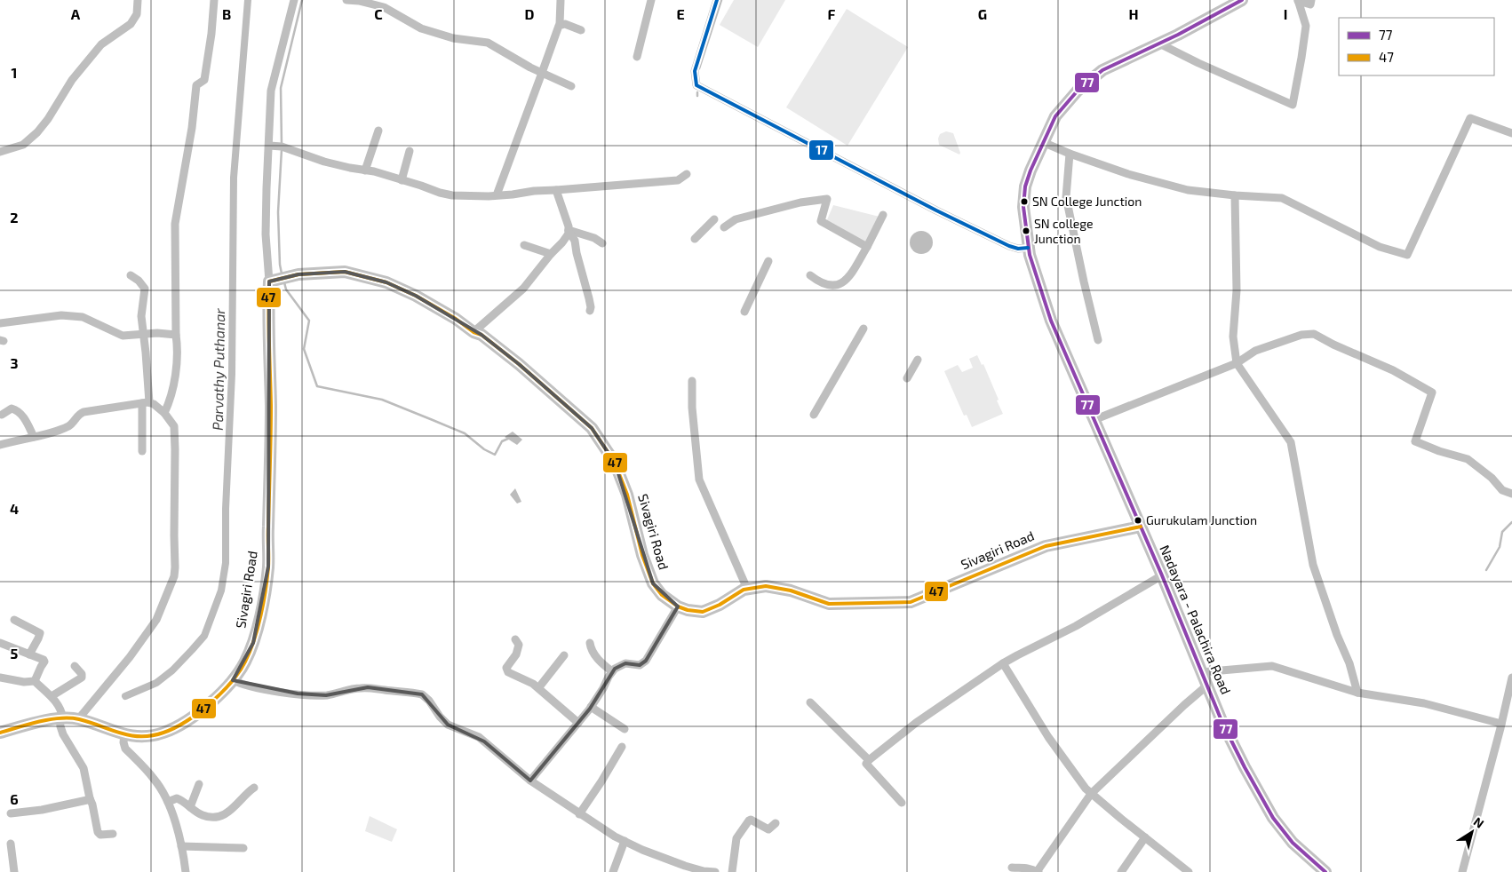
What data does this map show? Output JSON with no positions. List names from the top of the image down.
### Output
{
  "streets": {
    "main road": ["Sivagiri Road", "Nadayara - Palachira Road"]
  },
  "crossings": [
    ["Sivagiri Road", "Nadayara - Palachira Road"]
  ],
  "water": ["Parvathy Puthanar"],
  "places": ["SN College Junction", "SN college Junction", "Gurukulam Junction"],
  "lines": ["transit line 77", "transit line 17", "transit line 47"],
  "legend": ["77", "47"],
  "north": "top right",
  "grid": {
    "columns": [
      "A",
      "B",
      "C",
      "D",
      "E",
      "F",
      "G",
      "H",
      "I"
    ],
    "rows": [
      "1",
      "2",
      "3",
      "4",
      "5",
      "6"
    ]
  }
}
